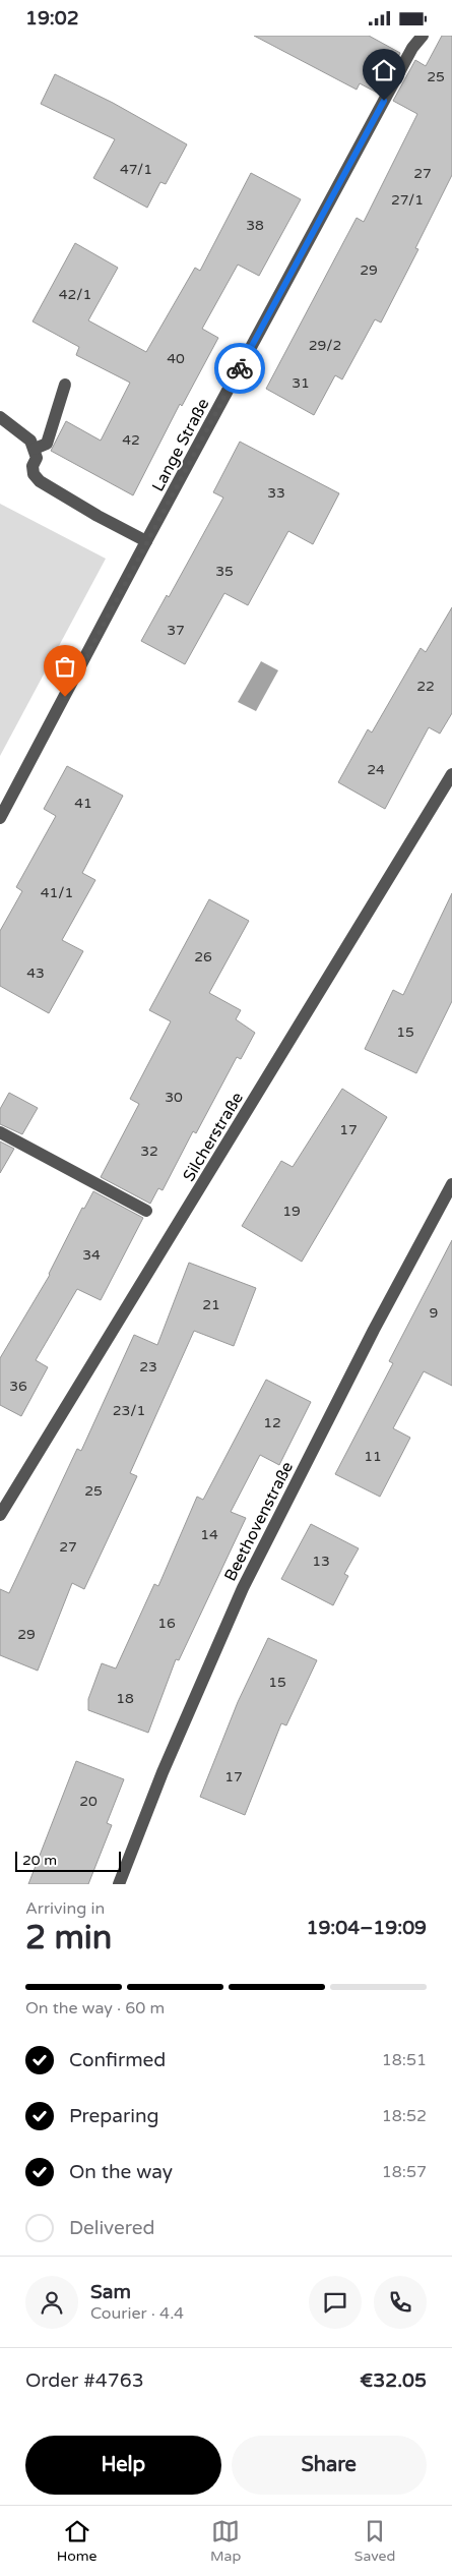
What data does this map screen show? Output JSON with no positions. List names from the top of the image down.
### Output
{
  "streets": {
    "street": ["Lange Straße", "Silcherstraße", "Beethovenstraße"]
  },
  "house_numbers": [
    "25",
    "47/1",
    "27",
    "27/1",
    "38",
    "29",
    "42/1",
    "29/2",
    "40",
    "31",
    "42",
    "33",
    "35",
    "37",
    "22",
    "24",
    "41",
    "41/1",
    "26",
    "43",
    "15",
    "30",
    "17",
    "32",
    "19",
    "34",
    "21",
    "9",
    "23",
    "36",
    "23/1",
    "12",
    "11",
    "25",
    "14",
    "27",
    "13",
    "16",
    "29",
    "15",
    "18",
    "17",
    "20"
  ],
  "scale_bar": "20 m",
  "page": {
    "status": "19:02",
    "scale": "20 m",
    "heading": ["2 min", "Arriving in", "19:04–19:09"],
    "panel": [
      "Sam",
      "Courier · 4.4",
      "Order #4763",
      "€32.05"
    ],
    "bar": "On the way · 60 m",
    "list": [
      ["Confirmed", "18:51"],
      ["Preparing", "18:52"],
      ["On the way", "18:57"],
      "Delivered"
    ],
    "buttons": ["Help", "Share"],
    "tabs": ["Home", "Map", "Saved"]
  }
}
